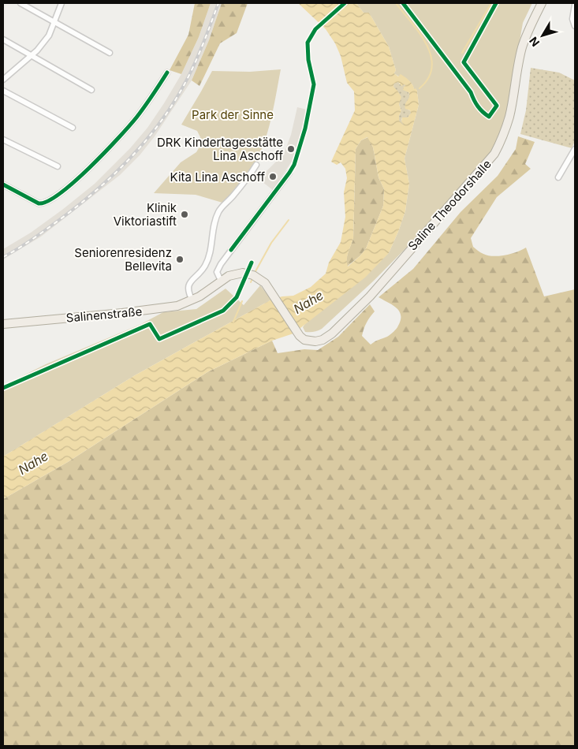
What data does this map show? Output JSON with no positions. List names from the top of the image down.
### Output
{
  "streets": {
    "main road": ["Saline Theodorshalle", "Salinenstraße"]
  },
  "crossings": [
    ["Saline Theodorshalle", "Salinenstraße"]
  ],
  "water": ["Nahe"],
  "parks": ["Park der Sinne"],
  "places": [
    "DRK Kindertagesstätte Lina Aschoff",
    "Kita Lina Aschoff",
    "Klinik Viktoriastift",
    "Seniorenresidenz Bellevita"
  ],
  "north": "bottom left"
}
